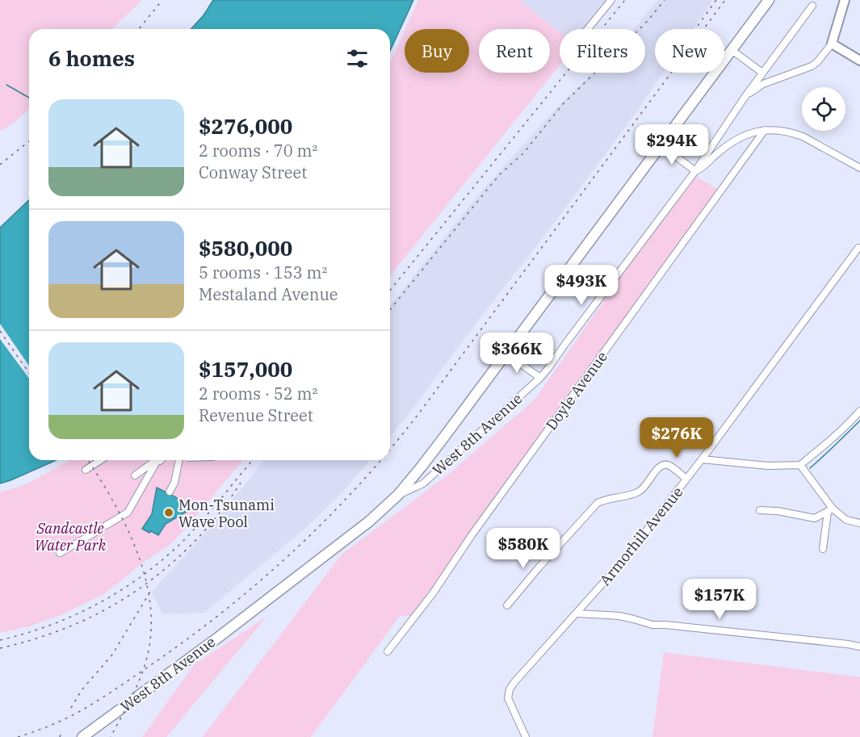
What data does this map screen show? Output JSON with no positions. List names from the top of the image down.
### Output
{
  "streets": {
    "main road": ["West 8th Avenue"],
    "street": ["Doyle Avenue", "Armorhill Avenue"]
  },
  "parks": ["Sandcastle Water Park"],
  "places": ["Mon-Tsunami Wave Pool"],
  "page": {
    "chip": [
      "Buy",
      "Rent",
      "Filters",
      "New"
    ],
    "heading": "6 homes",
    "list": [
      {
        "name": "$276,000",
        "note": "2 rooms · 70 m² · Conway Street"
      },
      {
        "name": "$580,000",
        "note": "5 rooms · 153 m² · Mestaland Avenue"
      },
      {
        "name": "$157,000",
        "note": "2 rooms · 52 m² · Revenue Street"
      }
    ],
    "price": [
      "$294K",
      "$493K",
      "$366K",
      "$276K",
      "$580K",
      "$157K"
    ]
  }
}
